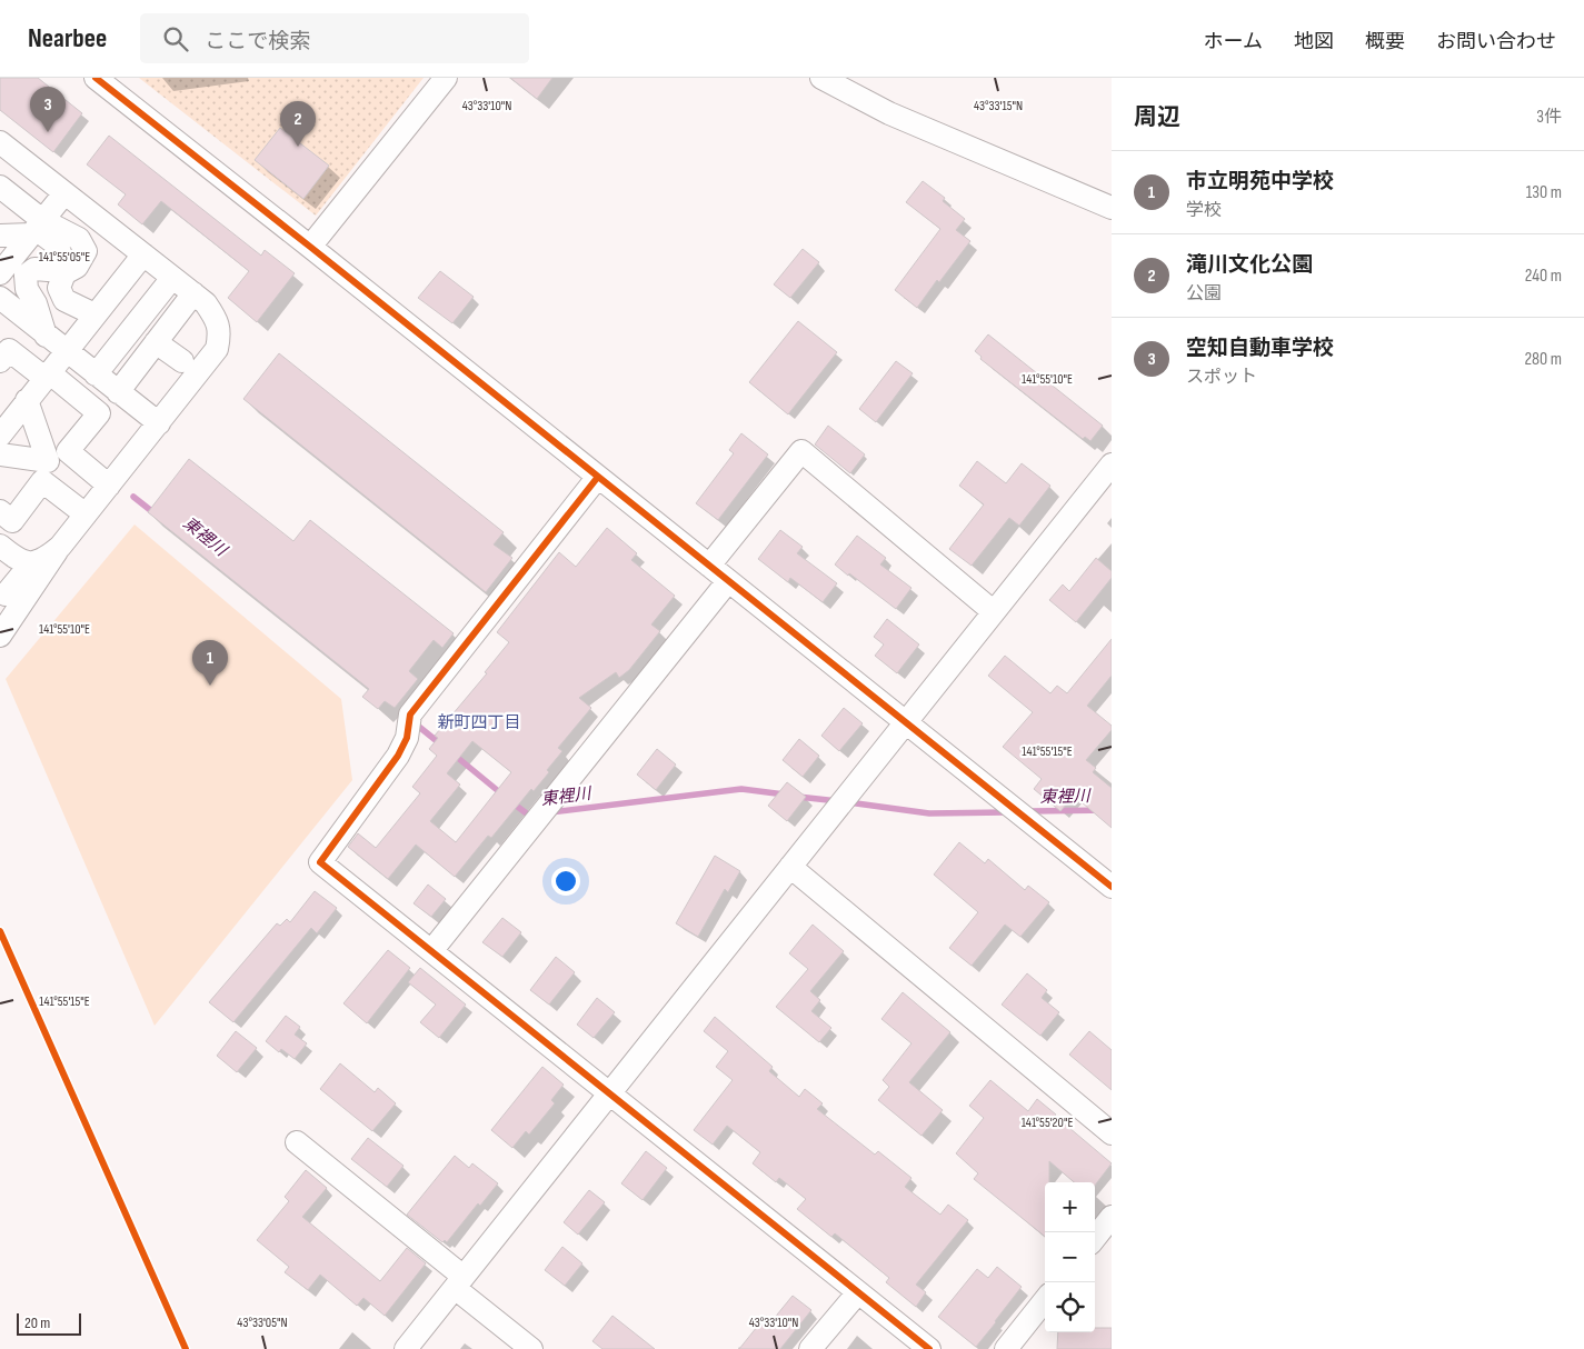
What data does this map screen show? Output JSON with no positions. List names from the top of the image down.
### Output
{
  "districts": ["新町四丁目"],
  "water": ["東裡川"],
  "scale_bar": "20 m",
  "page": {
    "header": "Nearbee",
    "search": "ここで検索",
    "nav": [
      "ホーム",
      "地図",
      "概要",
      "お問い合わせ"
    ],
    "heading": ["周辺", "3件"],
    "pins": ["3", "2", "1"],
    "list": [
      {
        "mark": "1",
        "name": "市立明苑中学校",
        "note": "学校",
        "value": "130 m"
      },
      {
        "mark": "2",
        "name": "滝川文化公園",
        "note": "公園",
        "value": "240 m"
      },
      {
        "mark": "3",
        "name": "空知自動車学校",
        "note": "スポット",
        "value": "280 m"
      }
    ],
    "map_buttons": ["+", "−"],
    "scale": "20 m"
  },
  "coordinates": [
    "43°33'10\"N",
    "43°33'15\"N",
    "141°55'05\"E",
    "141°55'10\"E",
    "141°55'15\"E",
    "141°55'20\"E",
    "43°33'05\"N"
  ]
}
